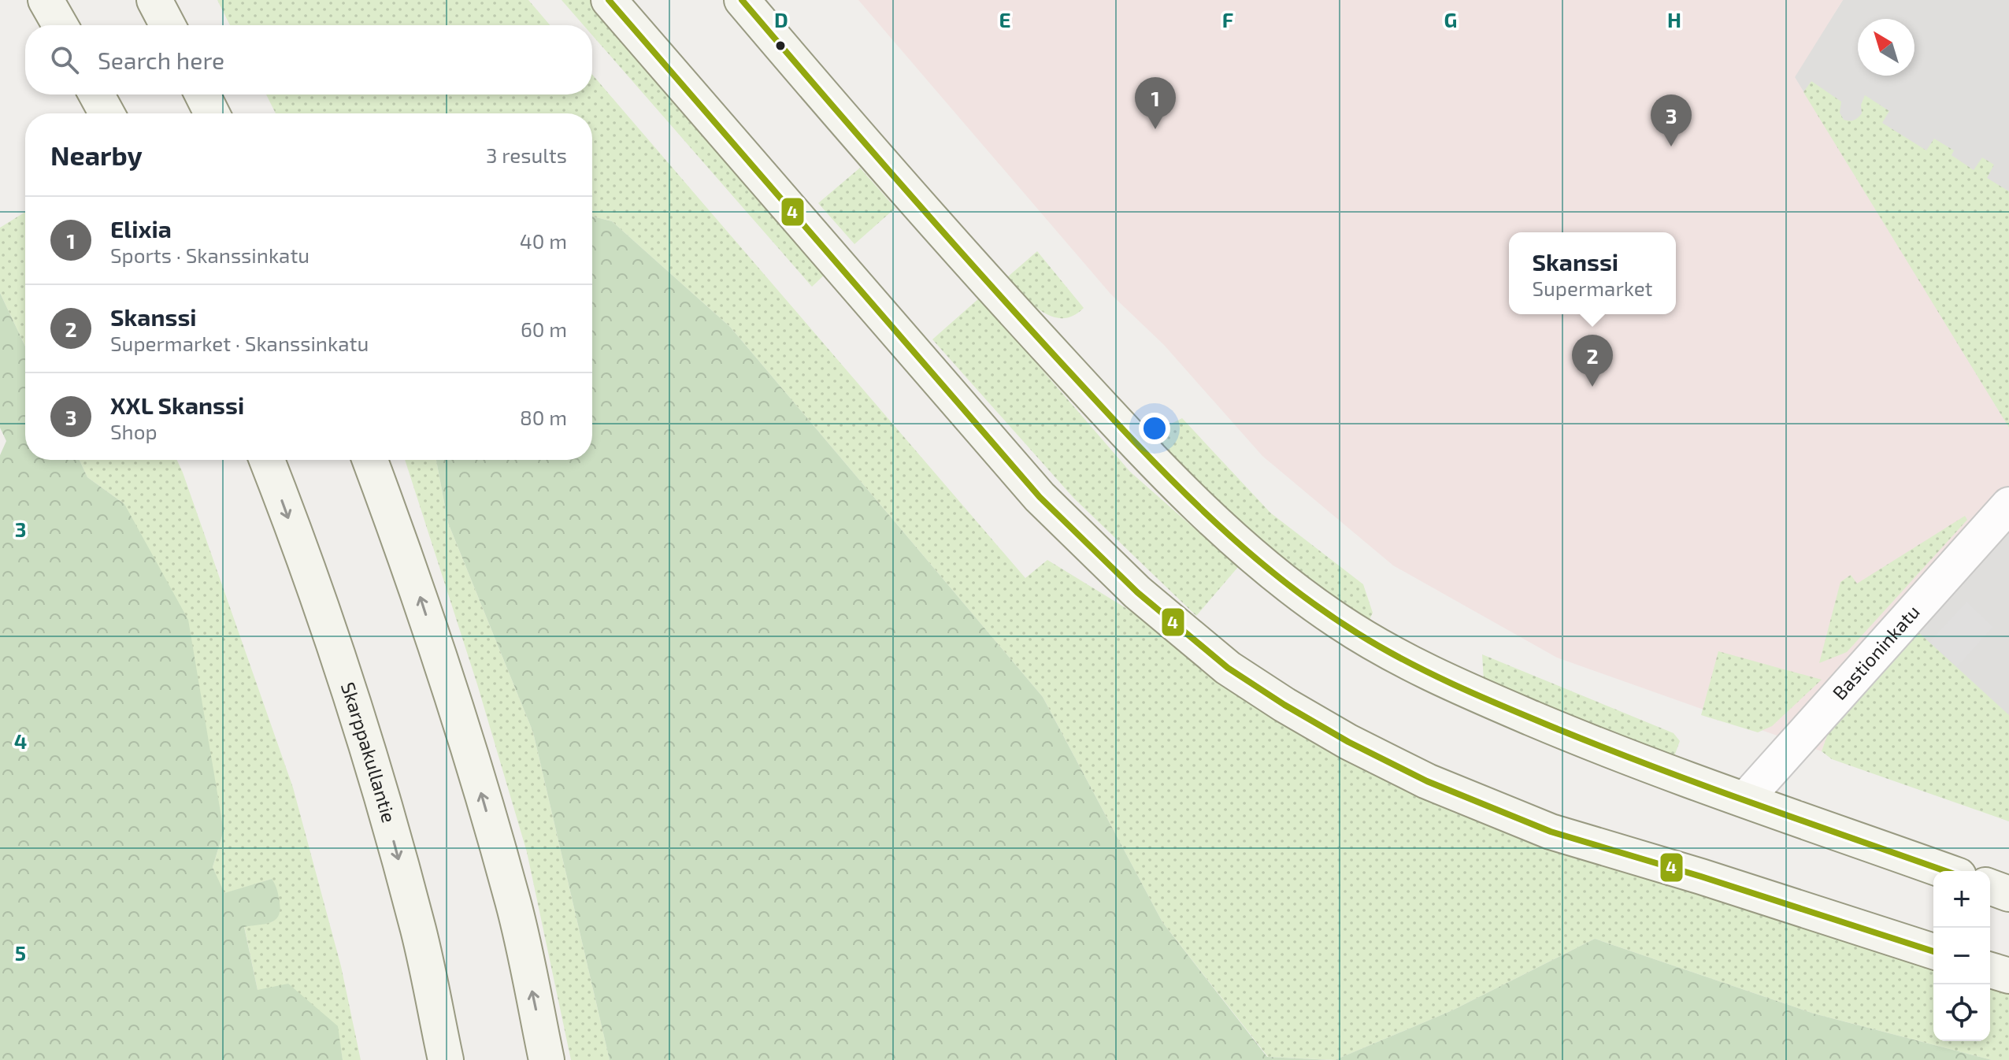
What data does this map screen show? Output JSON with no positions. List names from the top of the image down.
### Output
{
  "streets": {
    "street": ["Bastioninkatu", "Skarppakullantie"]
  },
  "lines": ["transit line 4"],
  "north": "top left",
  "page": {
    "search": "Search here",
    "pins": ["1", "3", "2"],
    "heading": ["Nearby", "3 results"],
    "list": [
      {
        "mark": "1",
        "name": "Elixia",
        "note": "Sports · Skanssinkatu",
        "value": "40 m"
      },
      {
        "mark": "2",
        "name": "Skanssi",
        "note": "Supermarket · Skanssinkatu",
        "value": "60 m"
      },
      {
        "mark": "3",
        "name": "XXL Skanssi",
        "note": "Shop",
        "value": "80 m"
      }
    ],
    "popup": ["Skanssi", "Supermarket"],
    "map_buttons": ["+", "−"]
  },
  "grid": {
    "columns": [
      "D",
      "E",
      "F",
      "G",
      "H"
    ],
    "rows": ["3", "4", "5"]
  }
}
